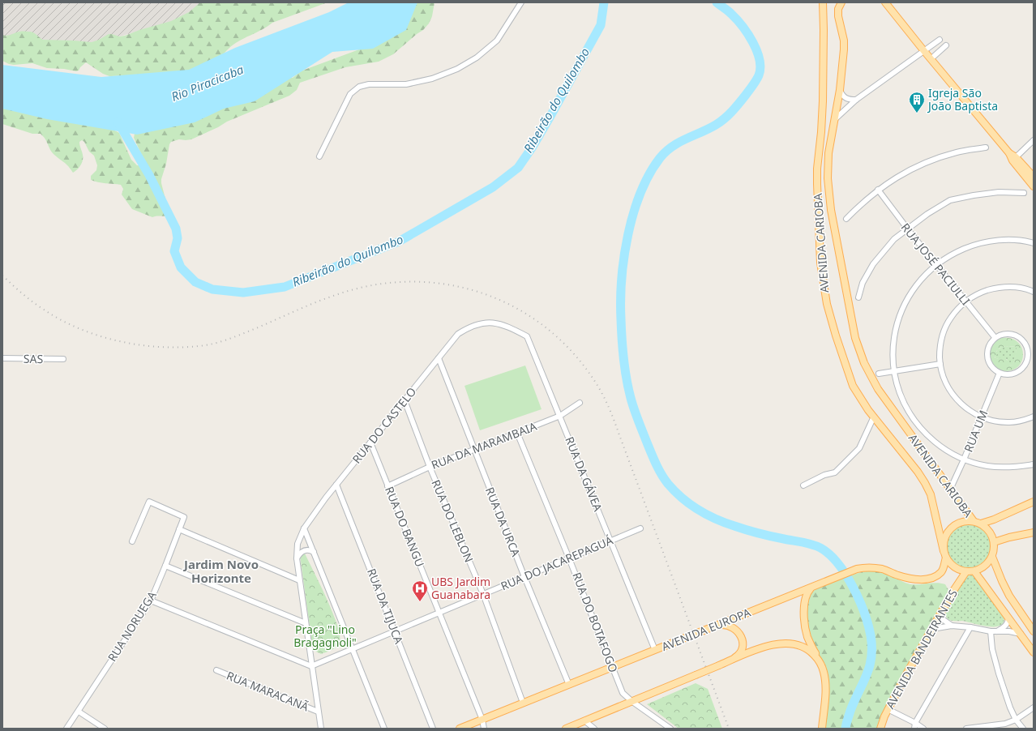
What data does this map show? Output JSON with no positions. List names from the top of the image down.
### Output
{
  "streets": {
    "main road": ["AVENIDA CARIOBA", "AVENIDA EUROPA", "AVENIDA BANDEIRANTES"],
    "street": [
      "RUA JOSÉ PACIULLI",
      "SAS",
      "RUA DO CASTELO",
      "RUA UM",
      "RUA DA MARAMBAIA",
      "RUA DA GÁVEA",
      "RUA DO LEBLON",
      "RUA DA URCA",
      "RUA DO BANGU",
      "RUA DO JACAREPAGUÁ",
      "RUA DA TIJUCA",
      "RUA DO BOTAFOGO",
      "RUA NORUEGA",
      "RUA MARACANÃ"
    ]
  },
  "crossings": [
    ["AVENIDA CARIOBA", "RUA UM"],
    ["AVENIDA CARIOBA", "AVENIDA EUROPA"],
    ["AVENIDA CARIOBA", "AVENIDA BANDEIRANTES"],
    ["RUA JOSÉ PACIULLI", "RUA UM"],
    ["RUA DO CASTELO", "RUA DA GÁVEA"],
    ["RUA DO CASTELO", "RUA DO LEBLON"],
    ["RUA DO CASTELO", "RUA DA URCA"],
    ["RUA DO CASTELO", "RUA DO BANGU"],
    ["RUA DO CASTELO", "RUA DO JACAREPAGUÁ"],
    ["RUA DO CASTELO", "RUA DA TIJUCA"],
    ["RUA DO CASTELO", "RUA MARACANÃ"],
    ["RUA DA MARAMBAIA", "RUA DA GÁVEA"],
    ["RUA DA MARAMBAIA", "RUA DO LEBLON"],
    ["RUA DA MARAMBAIA", "RUA DA URCA"],
    ["RUA DA MARAMBAIA", "RUA DO BANGU"],
    ["RUA DA MARAMBAIA", "RUA DO BOTAFOGO"],
    ["RUA DA GÁVEA", "RUA DO JACAREPAGUÁ"],
    ["RUA DA GÁVEA", "AVENIDA EUROPA"],
    ["RUA DO LEBLON", "RUA DO JACAREPAGUÁ"],
    ["RUA DO LEBLON", "AVENIDA EUROPA"],
    ["RUA DA URCA", "RUA DO JACAREPAGUÁ"],
    ["RUA DA URCA", "AVENIDA EUROPA"],
    ["RUA DO BANGU", "RUA DO JACAREPAGUÁ"],
    ["RUA DO BANGU", "AVENIDA EUROPA"],
    ["RUA DO JACAREPAGUÁ", "RUA DA TIJUCA"],
    ["RUA DO JACAREPAGUÁ", "RUA DO BOTAFOGO"],
    ["RUA DO BOTAFOGO", "AVENIDA EUROPA"],
    ["AVENIDA EUROPA", "AVENIDA BANDEIRANTES"]
  ],
  "districts": ["Jardim Novo Horizonte"],
  "water": ["Rio Piracicaba", "Ribeirão do Quilombo"],
  "parks": ["Praça \"Lino Bragagnoli\""],
  "places": {
    "building": ["Igreja São João Baptista"],
    "hospital": ["UBS Jardim Guanabara"]
  }
}
